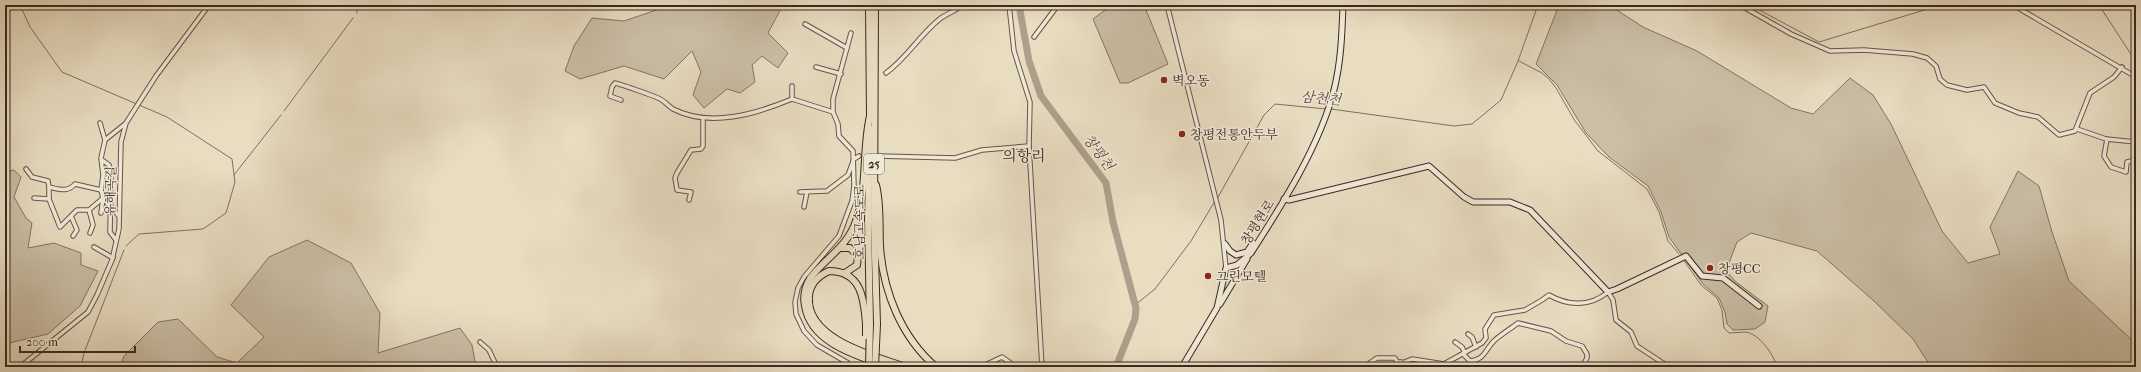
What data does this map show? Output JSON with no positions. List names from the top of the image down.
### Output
{
  "streets": {
    "highway": ["25", "호남고속도로"],
    "street": ["유해곡길", "창평현로"]
  },
  "crossings": [
    ["25", "호남고속도로"]
  ],
  "districts": ["의항리"],
  "water": ["삼천천", "창평천"],
  "places": [
    "벽오동",
    "창평전통안두부",
    "창평CC",
    "그린모텔"
  ],
  "scale_bar": "200 m"
}
